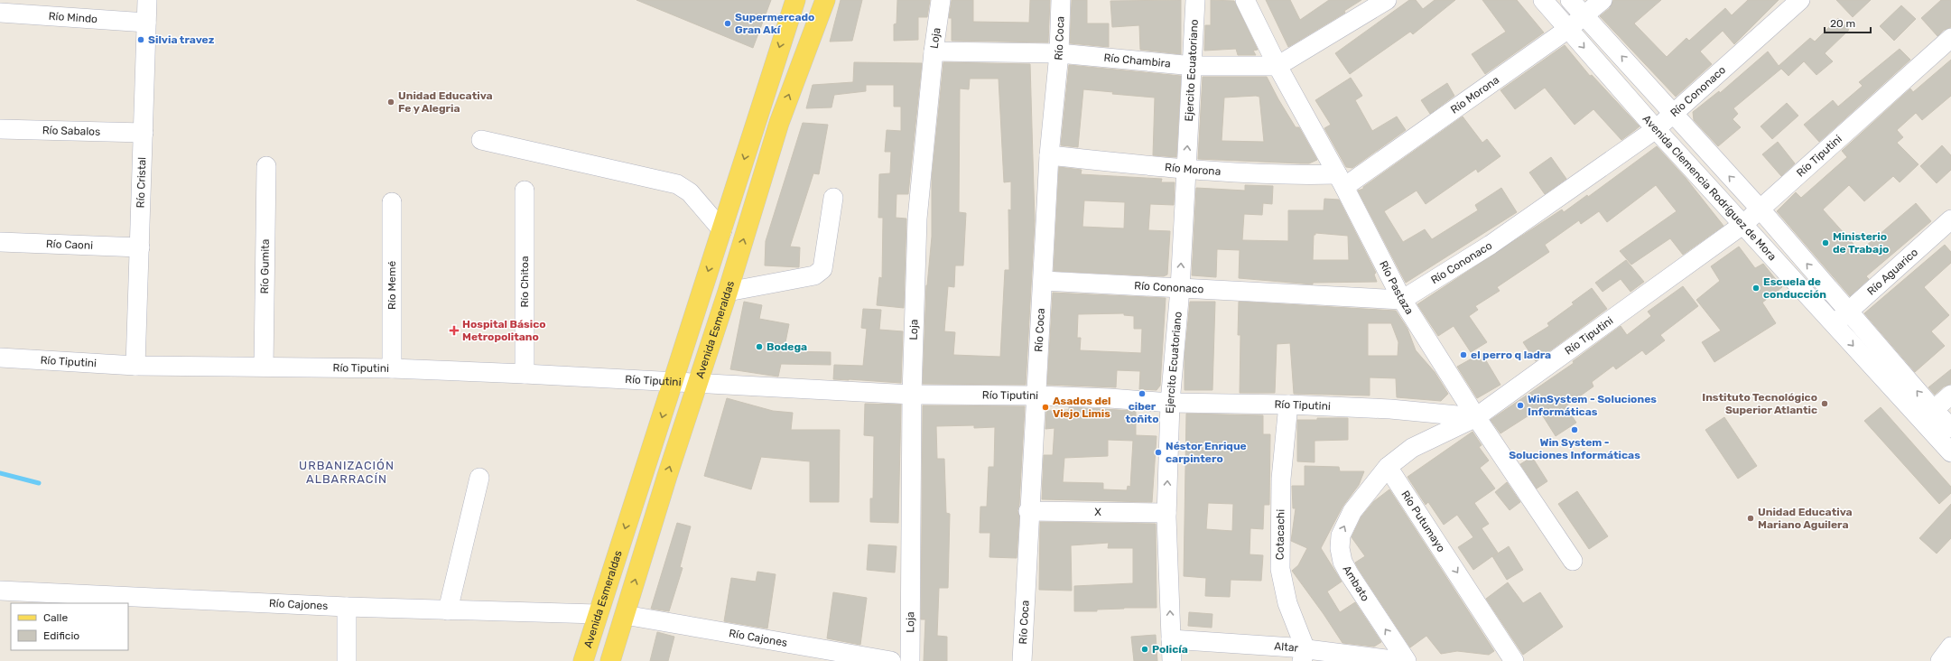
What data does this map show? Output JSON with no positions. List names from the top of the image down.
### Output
{
  "streets": {
    "main road": ["Avenida Esmeraldas"],
    "street": [
      "Río Mindo",
      "Loja",
      "Río Coca",
      "Río Chambira",
      "Ejercito Ecuatoriano",
      "Río Cononaco",
      "Río Morona",
      "Río Sabalos",
      "Río Tiputini",
      "Río Cristal",
      "Avenida Clemencia Rodríguez de Mora",
      "Río Caoni",
      "Río Gumita",
      "Río Aguarico",
      "Río Chitoa",
      "Río Memé",
      "Río Pastaza",
      "X",
      "Río Putumayo",
      "Cotacachi",
      "Ambato",
      "Río Cajones",
      "Altar"
    ]
  },
  "crossings": [
    ["Río Mindo", "Río Cristal"],
    ["Loja", "Río Chambira"],
    ["Loja", "Río Tiputini"],
    ["Río Coca", "Río Chambira"],
    ["Río Coca", "Río Cononaco"],
    ["Río Coca", "Río Morona"],
    ["Río Coca", "Río Tiputini"],
    ["Río Coca", "X"],
    ["Río Chambira", "Ejercito Ecuatoriano"],
    ["Río Chambira", "Río Pastaza"],
    ["Ejercito Ecuatoriano", "Río Cononaco"],
    ["Ejercito Ecuatoriano", "Río Morona"],
    ["Ejercito Ecuatoriano", "Río Tiputini"],
    ["Ejercito Ecuatoriano", "X"],
    ["Ejercito Ecuatoriano", "Altar"],
    ["Río Cononaco", "Avenida Clemencia Rodríguez de Mora"],
    ["Río Cononaco", "Río Pastaza"],
    ["Río Morona", "Avenida Clemencia Rodríguez de Mora"],
    ["Río Morona", "Río Pastaza"],
    ["Río Sabalos", "Río Cristal"],
    ["Río Tiputini", "Río Cristal"],
    ["Río Tiputini", "Avenida Clemencia Rodríguez de Mora"],
    ["Río Tiputini", "Río Gumita"],
    ["Río Tiputini", "Río Chitoa"],
    ["Río Tiputini", "Río Memé"],
    ["Río Tiputini", "Río Pastaza"],
    ["Río Tiputini", "Avenida Esmeraldas"],
    ["Río Tiputini", "Cotacachi"],
    ["Río Cristal", "Río Caoni"],
    ["Avenida Clemencia Rodríguez de Mora", "Río Aguarico"],
    ["Avenida Esmeraldas", "Río Cajones"],
    ["Río Putumayo", "Ambato"],
    ["Cotacachi", "Altar"]
  ],
  "one_way": ["Ejercito Ecuatoriano", "Río Putumayo", "Ambato"],
  "districts": ["URBANIZACIÓN ALBARRACÍN"],
  "places": {
    "other": [
      "Supermercado Gran Akí",
      "Silvia travez",
      "Unidad Educativa Fe y Alegria",
      "Ministerio de Trabajo",
      "Escuela de conducción",
      "Bodega",
      "el perro q ladra",
      "ciber toñito",
      "Instituto Tecnológico Superior Atlantic",
      "WinSystem - Soluciones Informáticas",
      "Asados del Viejo Limis",
      "Win System - Soluciones Informáticas",
      "Néstor Enrique carpintero",
      "Unidad Educativa Mariano Aguilera",
      "Policía"
    ],
    "health": ["Hospital Básico Metropolitano"]
  },
  "legend": ["Calle", "Edificio"],
  "scale_bar": "20 m"
}
